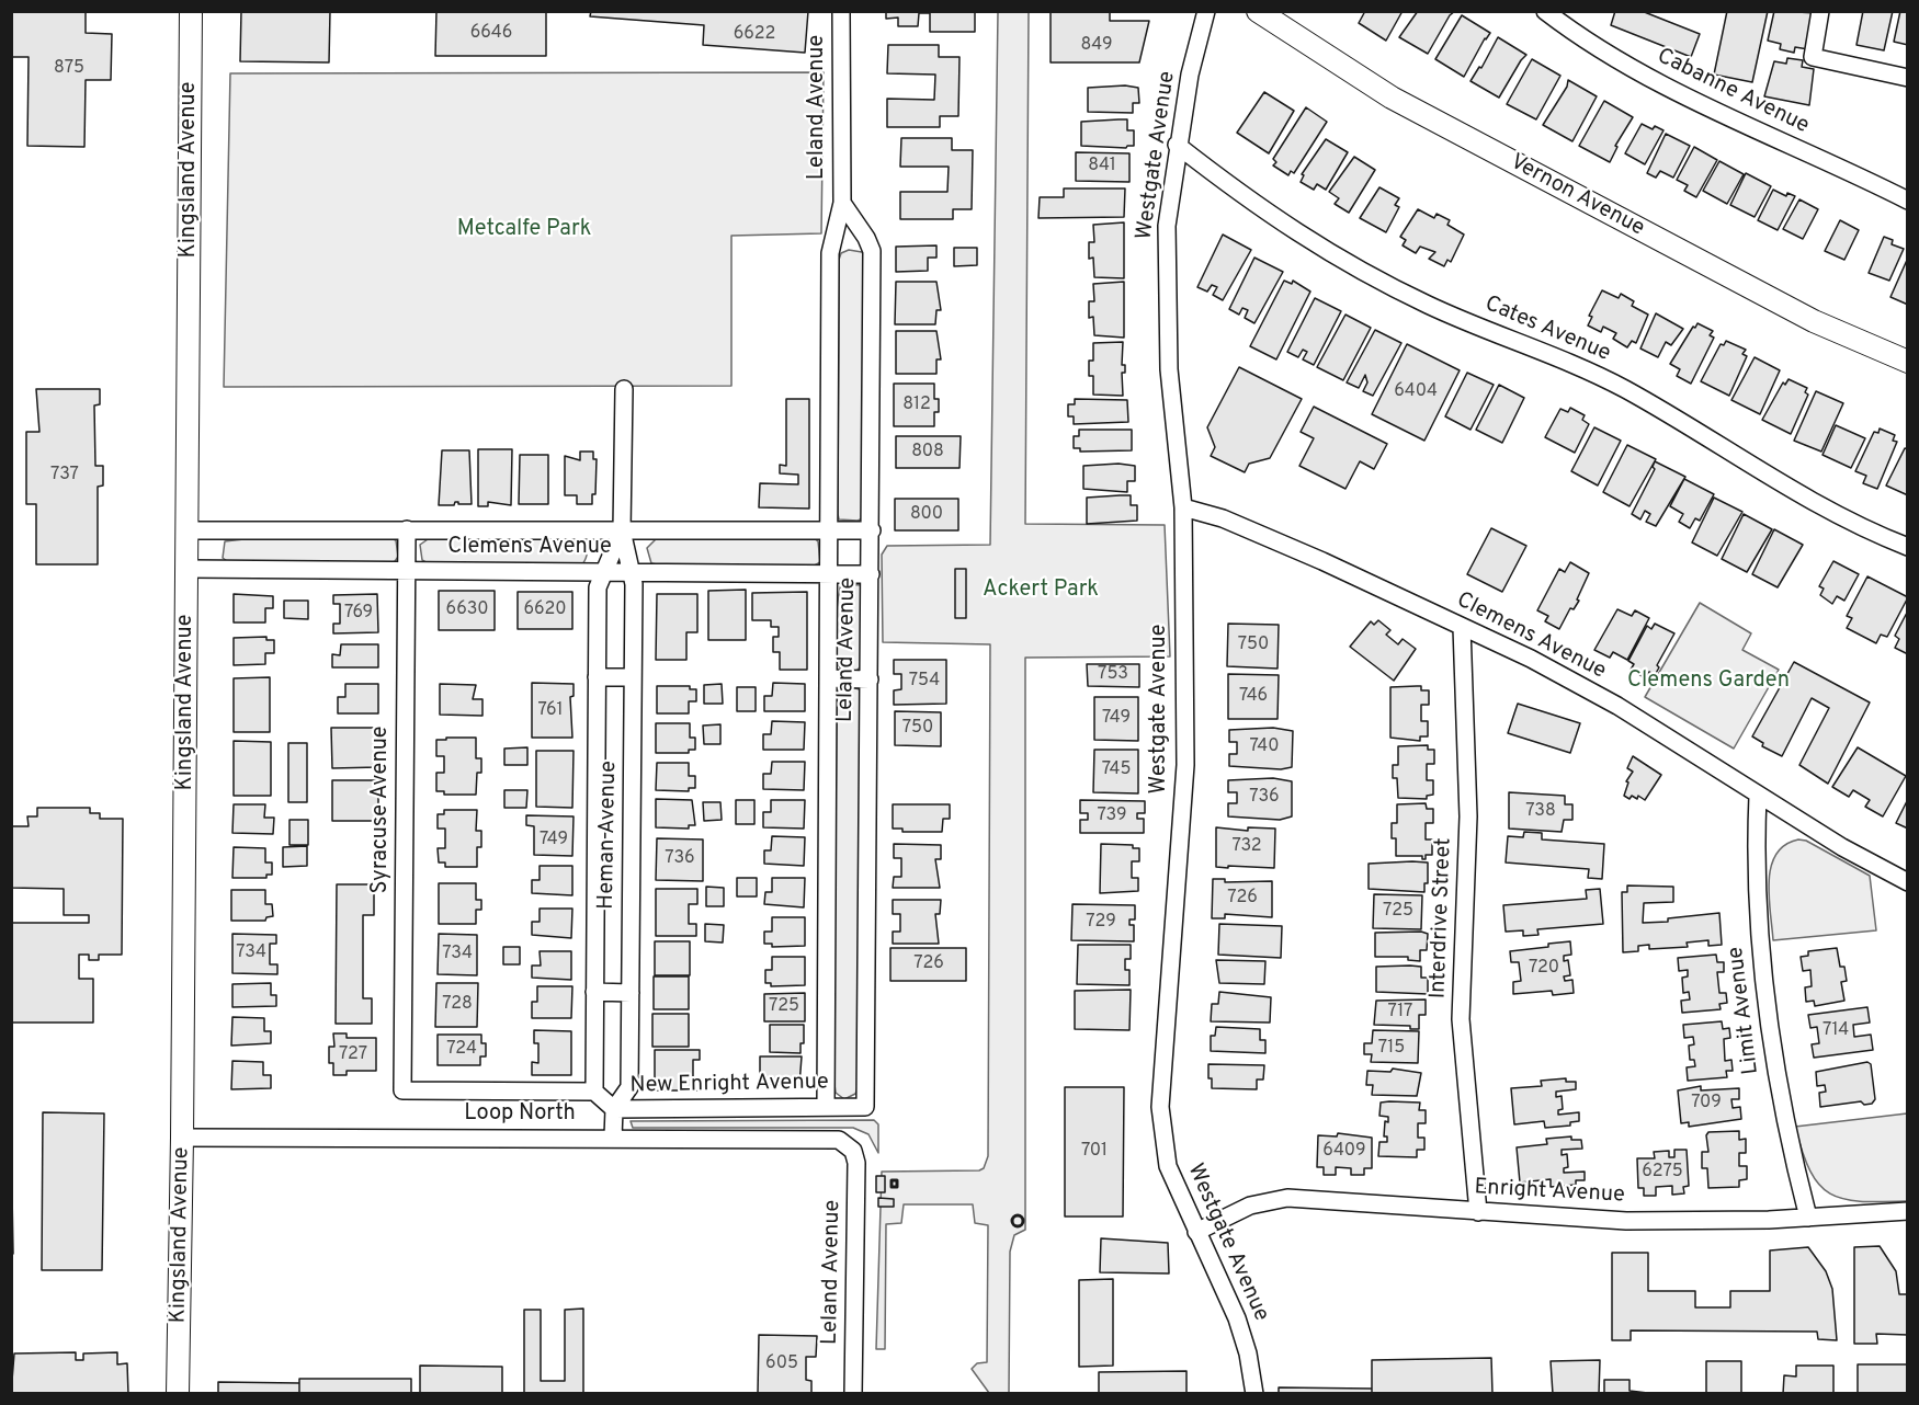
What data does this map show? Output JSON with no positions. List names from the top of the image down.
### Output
{
  "streets": {
    "street": [
      "Cabanne Avenue",
      "Leland Avenue",
      "Westgate Avenue",
      "Kingsland Avenue",
      "Vernon Avenue",
      "Cates Avenue",
      "Clemens Avenue",
      "Syracuse Avenue",
      "Heman Avenue",
      "Interdrive Street",
      "Limit Avenue",
      "New Enright Avenue",
      "Loop North",
      "Enright Avenue"
    ]
  },
  "crossings": [
    ["Leland Avenue", "Clemens Avenue"],
    ["Leland Avenue", "New Enright Avenue"],
    ["Leland Avenue", "Loop North"],
    ["Westgate Avenue", "Cates Avenue"],
    ["Westgate Avenue", "Clemens Avenue"],
    ["Westgate Avenue", "Enright Avenue"],
    ["Kingsland Avenue", "Clemens Avenue"],
    ["Kingsland Avenue", "Loop North"],
    ["Clemens Avenue", "Syracuse Avenue"],
    ["Clemens Avenue", "Heman Avenue"],
    ["Clemens Avenue", "Interdrive Street"],
    ["Clemens Avenue", "Limit Avenue"],
    ["Syracuse Avenue", "Heman Avenue"],
    ["Syracuse Avenue", "New Enright Avenue"],
    ["Heman Avenue", "New Enright Avenue"],
    ["Heman Avenue", "Loop North"],
    ["Interdrive Street", "Enright Avenue"],
    ["Limit Avenue", "Enright Avenue"]
  ],
  "parks": ["Metcalfe Park", "Ackert Park", "Clemens Garden"],
  "house_numbers": [
    "6646",
    "6622",
    "849",
    "875",
    "841",
    "6404",
    "812",
    "808",
    "737",
    "800",
    "6630",
    "6620",
    "769",
    "750",
    "753",
    "754",
    "746",
    "761",
    "749",
    "750",
    "740",
    "745",
    "736",
    "738",
    "739",
    "749",
    "732",
    "736",
    "726",
    "725",
    "729",
    "734",
    "734",
    "726",
    "720",
    "728",
    "725",
    "717",
    "714",
    "715",
    "724",
    "727",
    "709",
    "701",
    "6409",
    "6275",
    "605"
  ]
}
